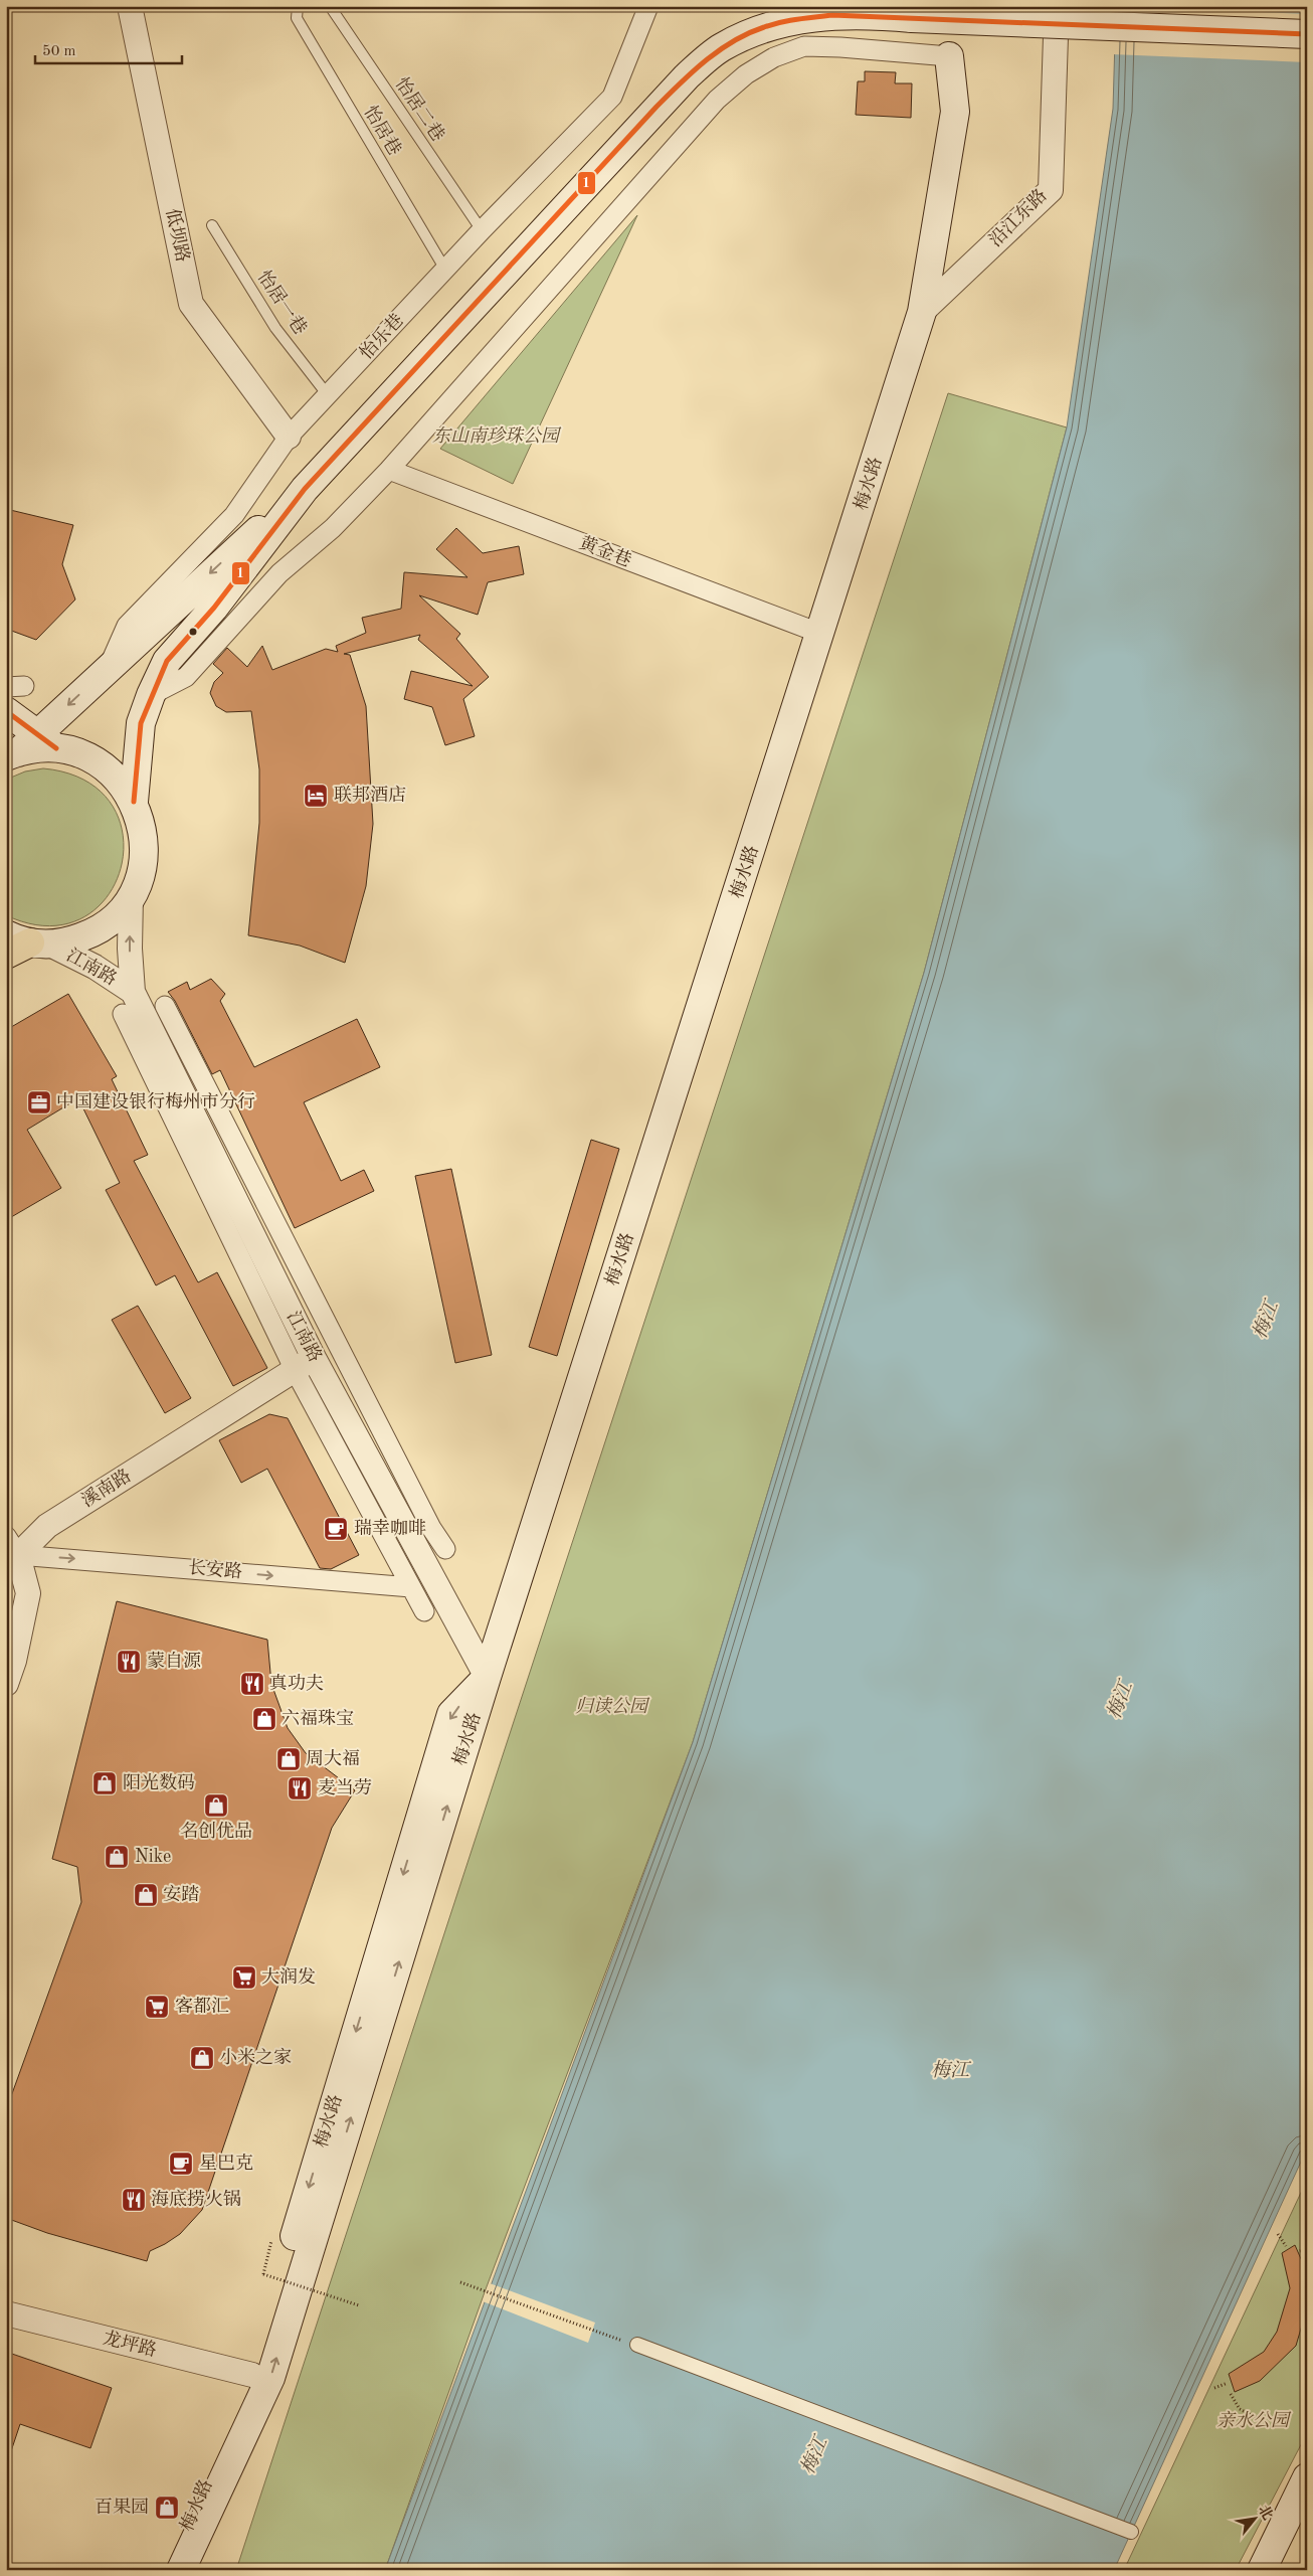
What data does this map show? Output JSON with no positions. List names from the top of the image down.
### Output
{
  "streets": {
    "main road": ["梅水路"],
    "street": [
      "沿江东路",
      "低坝路",
      "怡乐巷",
      "黄金巷",
      "江南路",
      "溪南路",
      "长安路",
      "龙坪路"
    ],
    "lane": ["怡居二巷", "怡居巷", "怡居一巷"]
  },
  "crossings": [
    ["怡居二巷", "怡乐巷"],
    ["怡居巷", "怡乐巷"],
    ["沿江东路", "梅水路"],
    ["低坝路", "怡乐巷"],
    ["怡居一巷", "怡乐巷"],
    ["梅水路", "黄金巷"],
    ["梅水路", "江南路"],
    ["梅水路", "龙坪路"],
    ["江南路", "溪南路"],
    ["溪南路", "长安路"]
  ],
  "one_way": ["长安路"],
  "water": ["梅江"],
  "parks": ["东山南珍珠公园", "归读公园", "亲水公园"],
  "places": {
    "hotel": ["联邦酒店"],
    "office": ["中国建设银行梅州市分行"],
    "cafe": ["瑞幸咖啡", "星巴克"],
    "restaurant": [
      "蒙自源",
      "真功夫",
      "麦当劳",
      "海底捞火锅"
    ],
    "shop": [
      "六福珠宝",
      "周大福",
      "阳光数码",
      "名创优品",
      "Nike",
      "安踏",
      "小米之家",
      "百果园"
    ],
    "supermarket": ["大润发", "客都汇"]
  },
  "lines": ["transit line 1"],
  "scale_bar": "50 m",
  "north": "top right"
}
